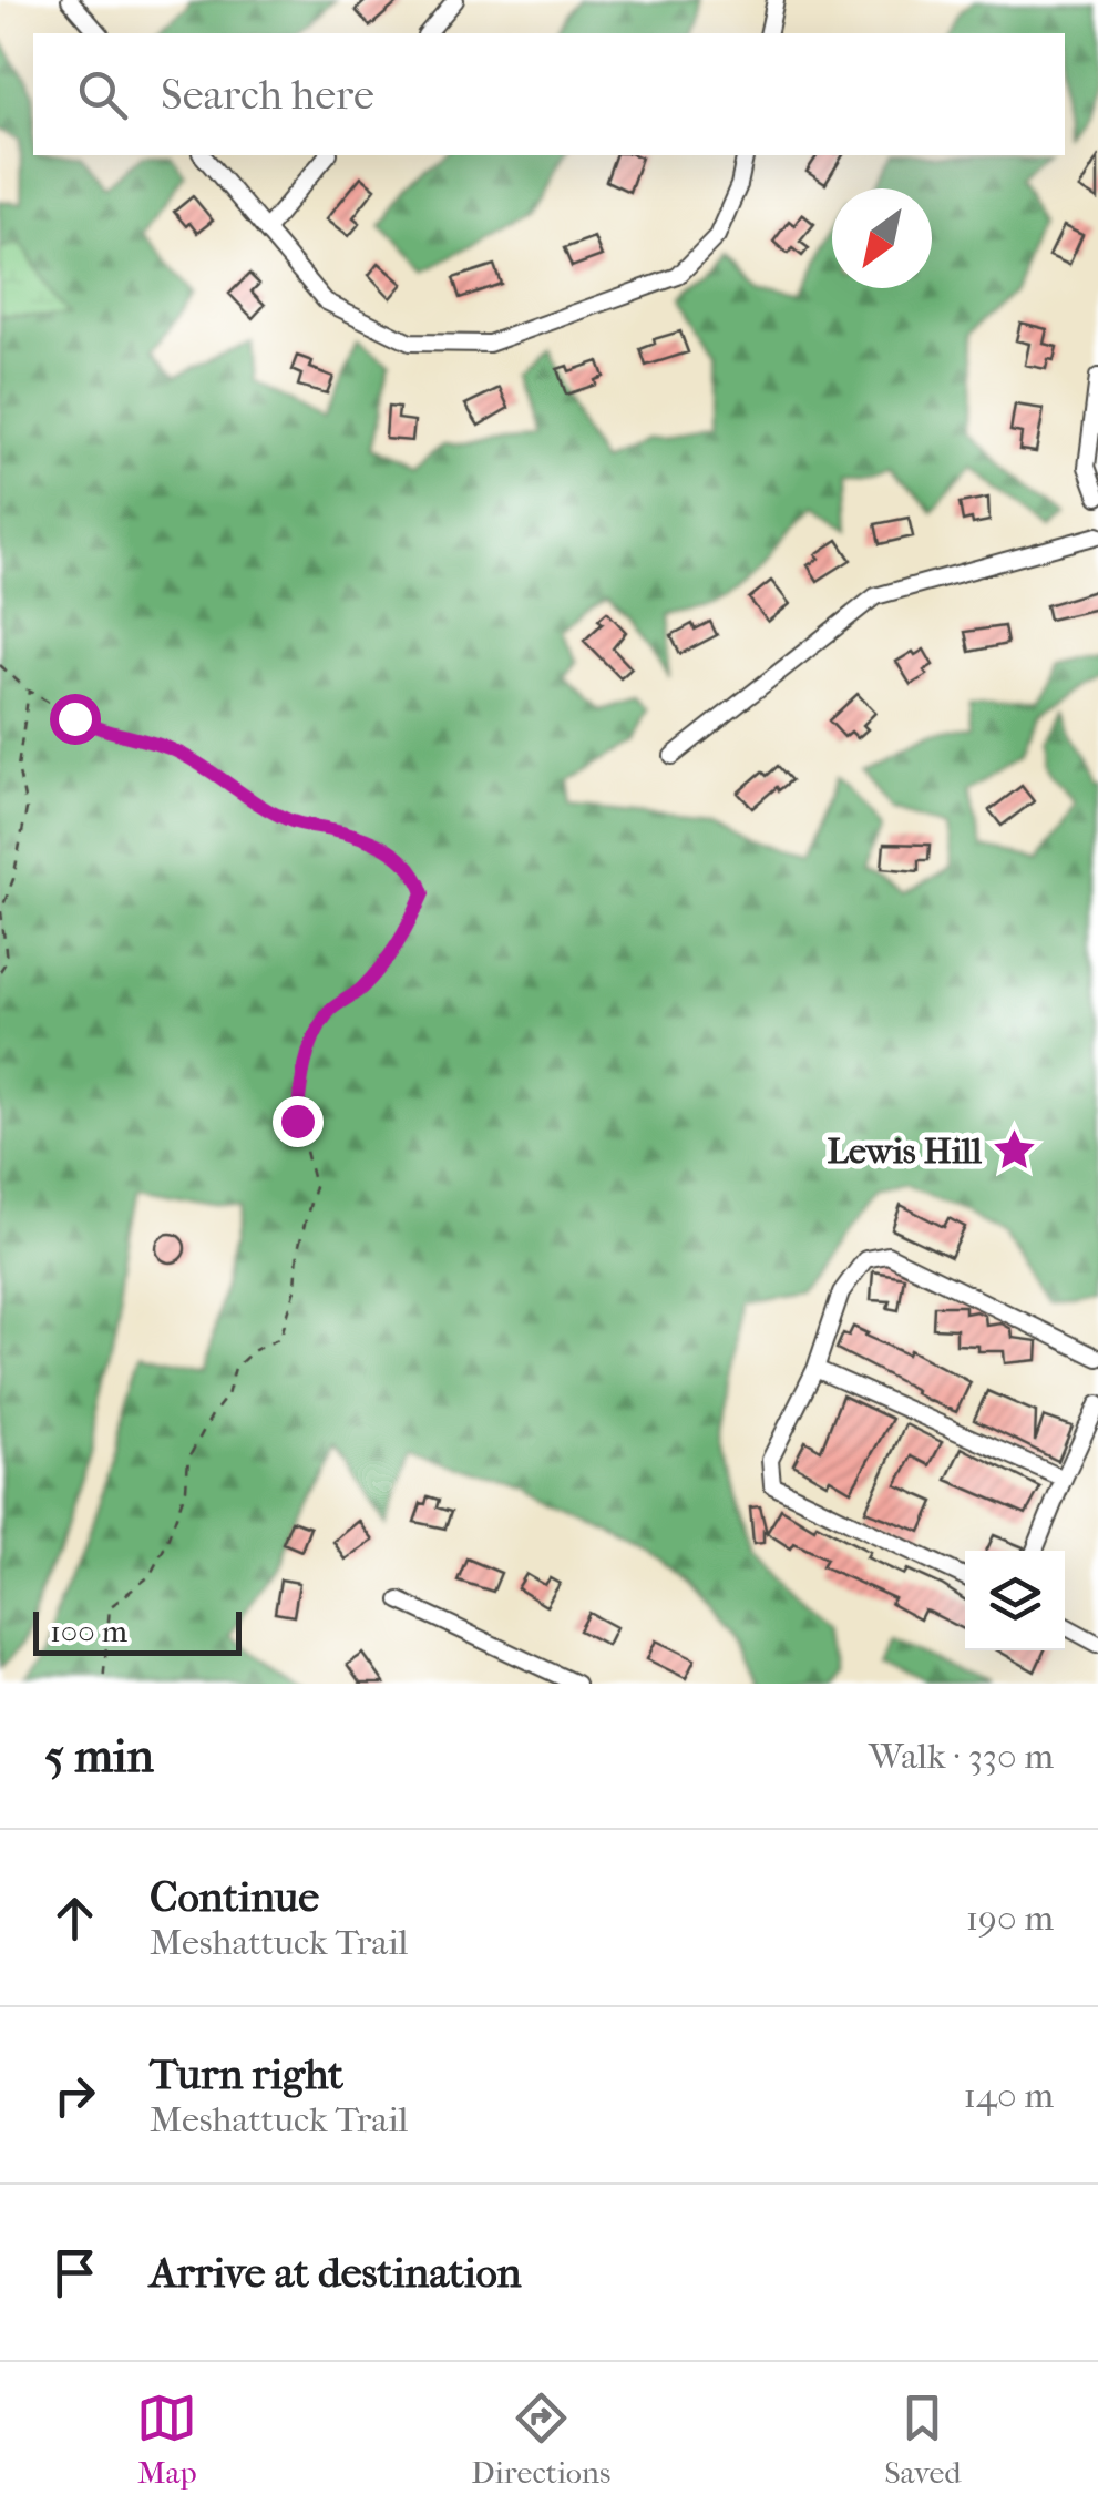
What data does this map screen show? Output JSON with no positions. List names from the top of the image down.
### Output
{
  "places": {
    "place": ["Lewis Hill"]
  },
  "scale_bar": "100 m",
  "north": "bottom left",
  "page": {
    "search": "Search here",
    "scale": "100 m",
    "heading": ["5 min", "Walk · 330 m"],
    "list": [
      ["Continue", "Meshattuck Trail", "190 m"],
      ["Turn right", "Meshattuck Trail", "140 m"],
      "Arrive at destination"
    ],
    "nav": ["Map", "Directions", "Saved"]
  }
}
